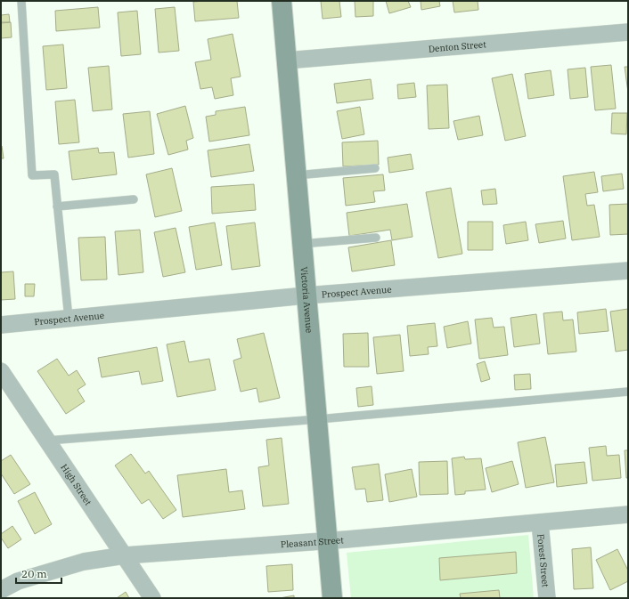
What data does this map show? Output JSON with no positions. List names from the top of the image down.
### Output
{
  "streets": {
    "street": [
      "Denton Street",
      "Prospect Avenue",
      "Victoria Avenue",
      "High Street",
      "Pleasant Street",
      "Forest Street"
    ]
  },
  "crossings": [
    ["Denton Street", "Victoria Avenue"],
    ["Prospect Avenue", "Victoria Avenue"],
    ["Victoria Avenue", "Pleasant Street"],
    ["High Street", "Pleasant Street"],
    ["Pleasant Street", "Forest Street"]
  ],
  "scale_bar": "20 m"
}
